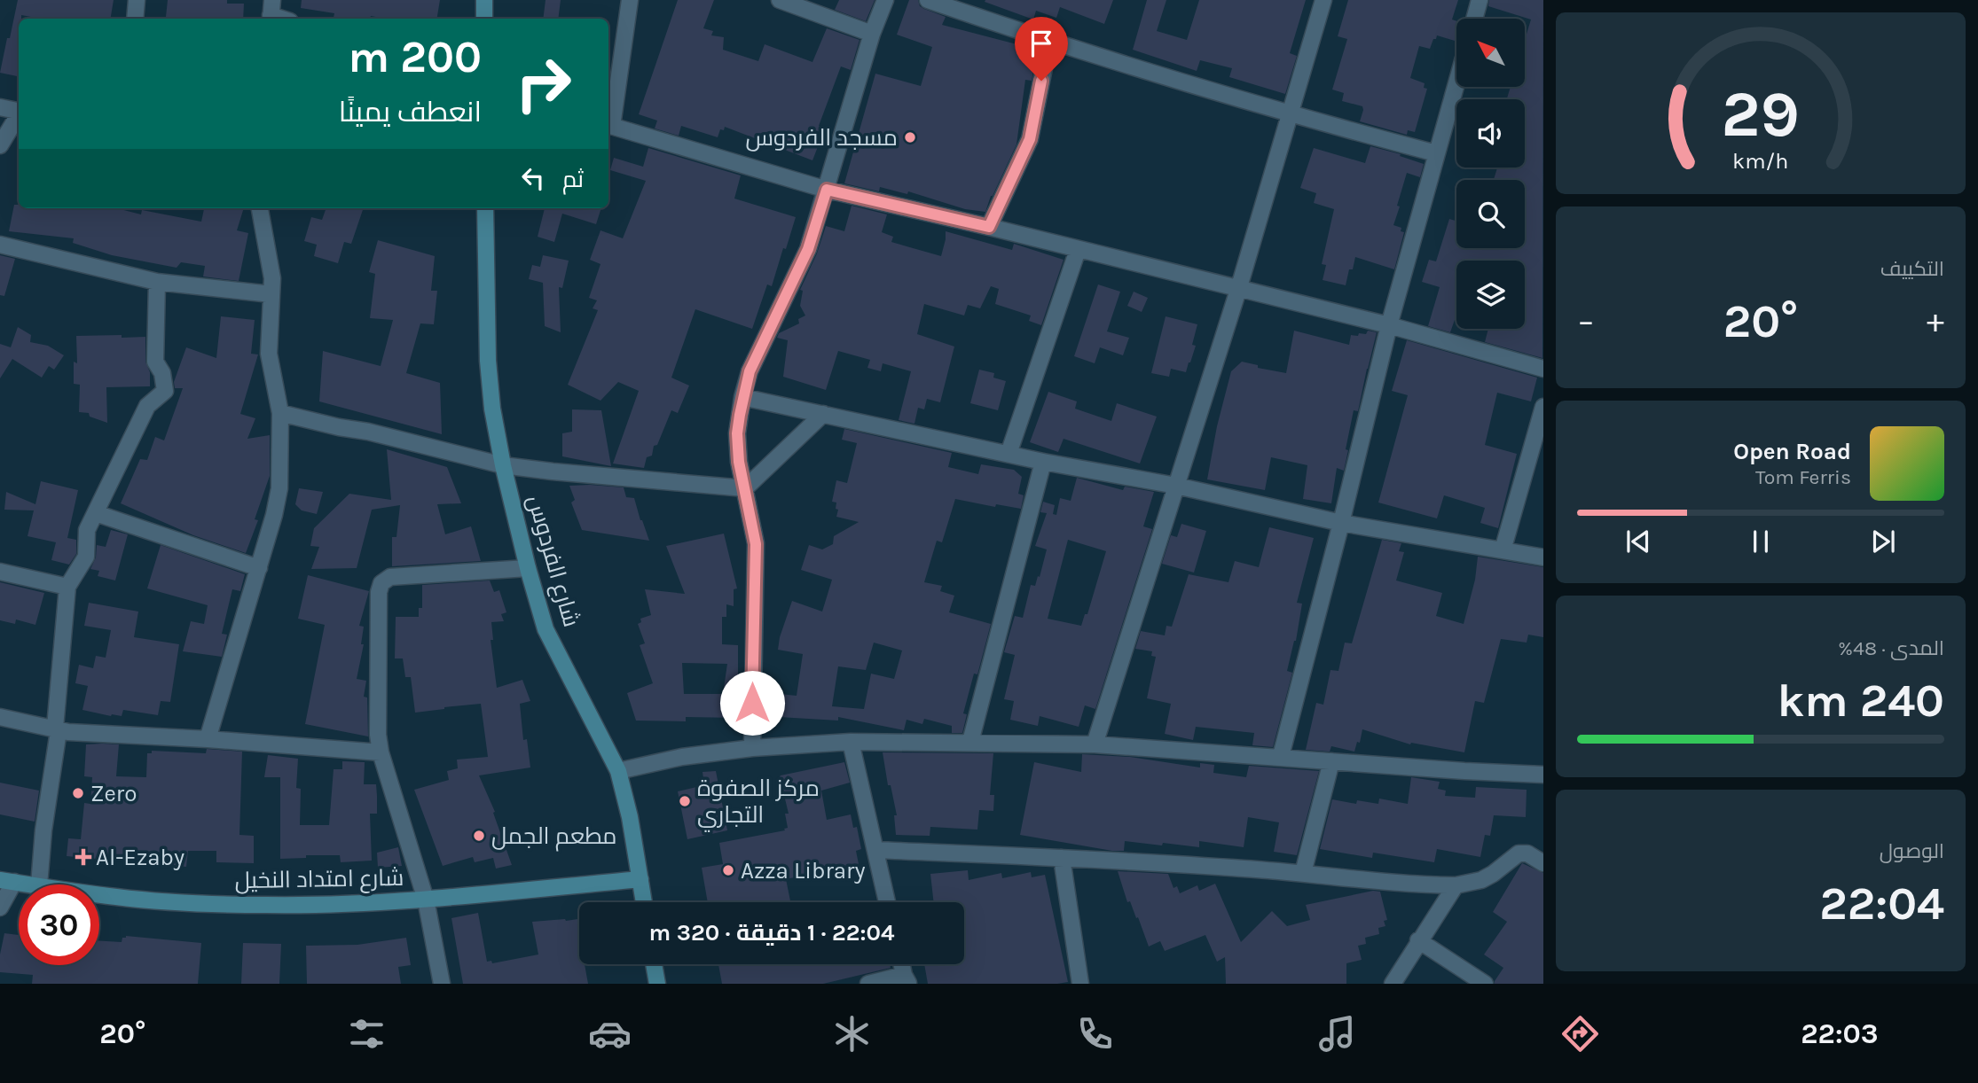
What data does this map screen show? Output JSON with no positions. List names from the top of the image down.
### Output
{
  "streets": {
    "street": ["شارع الفردوس", "شارع امتداد النخيل"]
  },
  "crossings": [
    ["شارع الفردوس", "شارع امتداد النخيل"]
  ],
  "places": {
    "other": [
      "مسجد الفردوس",
      "Zero",
      "مركز الصفوة التجاري",
      "مطعم الجمل",
      "Azza Library"
    ],
    "health": ["Al-Ezaby"]
  },
  "north": "top left",
  "page": {
    "turn": ["200 m", "انعطف يمينًا"],
    "then": "ثم",
    "tile": [
      "التكييف",
      ["المدى · 48%", "240 km"],
      ["الوصول", "22:04"]
    ],
    "heat": ["−", "20°", "+"],
    "song": ["Open Road", "Tom Ferris"],
    "limit": "30",
    "trip": "22:04 · 1 دقيقة · 320 m",
    "tabs": ["22:03", "20°"],
    "gauge": ["29", "km/h"]
  }
}
